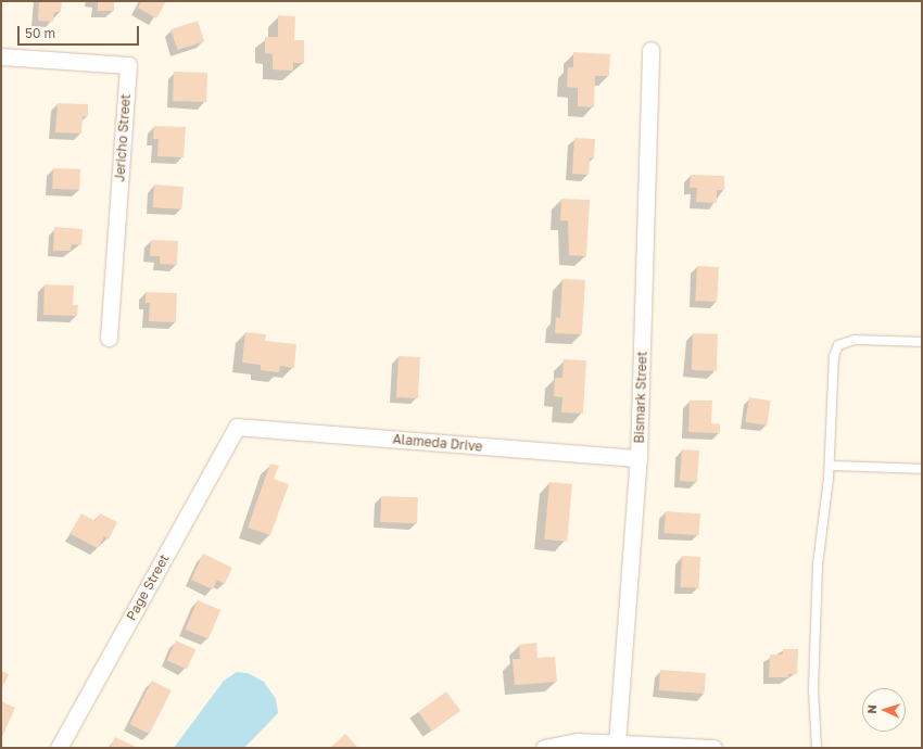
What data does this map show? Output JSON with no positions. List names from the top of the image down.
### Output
{
  "streets": {
    "street": [
      "Jericho Street",
      "Bismark Street",
      "Alameda Drive",
      "Page Street"
    ]
  },
  "crossings": [
    ["Bismark Street", "Alameda Drive"],
    ["Alameda Drive", "Page Street"]
  ],
  "scale_bar": "50 m",
  "north": "left"
}
